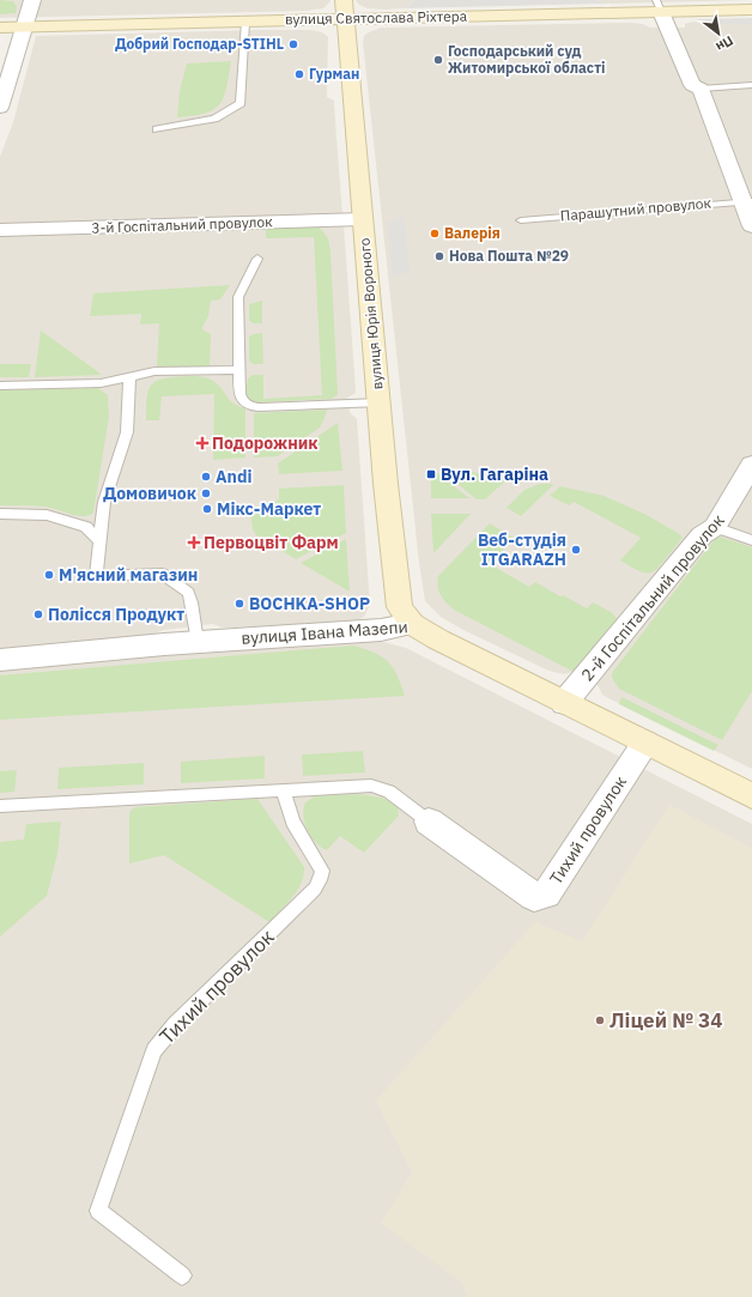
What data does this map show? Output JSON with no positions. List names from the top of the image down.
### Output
{
  "streets": {
    "main road": ["вулиця Святослава Ріхтера", "вулиця Юрія Вороного", "вулиця Івана Мазепи"],
    "street": ["3-й Госпітальний провулок", "2-й Госпітальний провулок", "Тихий провулок"],
    "lane": ["Парашутний провулок"]
  },
  "crossings": [
    ["вулиця Святослава Ріхтера", "вулиця Юрія Вороного"],
    ["3-й Госпітальний провулок", "вулиця Юрія Вороного"],
    ["вулиця Юрія Вороного", "вулиця Івана Мазепи"],
    ["2-й Госпітальний провулок", "вулиця Івана Мазепи"],
    ["вулиця Івана Мазепи", "Тихий провулок"]
  ],
  "places": {
    "other": [
      "Добрий Господар-STIHL",
      "Господарський суд Житомирської області",
      "Гурман",
      "Валерія",
      "Нова Пошта №29",
      "Andi",
      "Домовичок",
      "Мікс-Маркет",
      "Веб-студія ITGARAZH",
      "М'ясний магазин",
      "BOCHKA-SHOP",
      "Полісся Продукт",
      "Ліцей № 34"
    ],
    "health": ["Подорожник", "Первоцвіт Фарм"],
    "transit": ["Вул. Гагаріна"]
  },
  "north": "bottom right"
}
